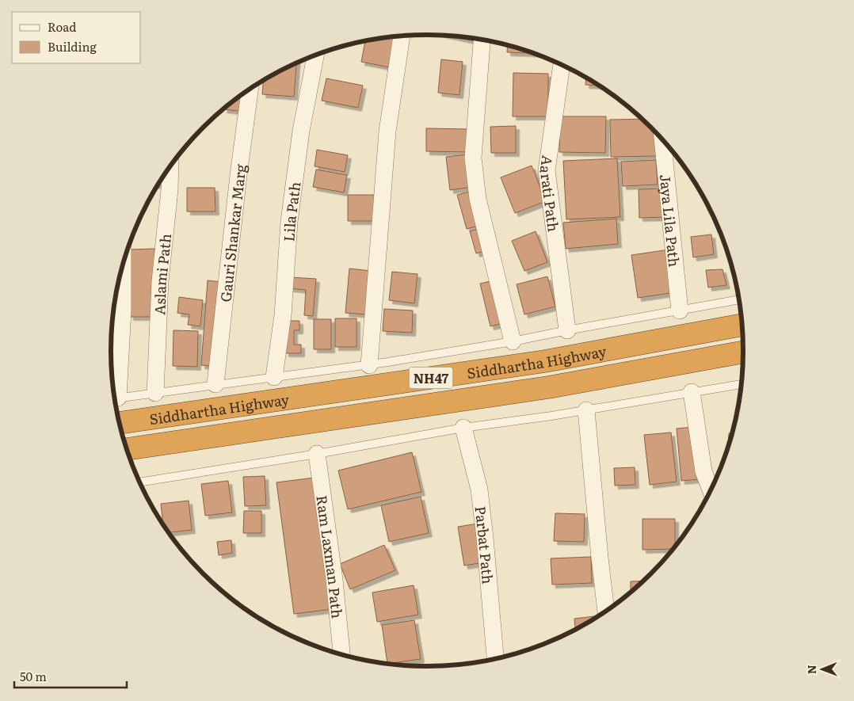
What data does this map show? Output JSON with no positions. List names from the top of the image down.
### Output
{
  "streets": {
    "highway": ["Siddhartha Highway", "NH47"],
    "street": [
      "Aarati Path",
      "Lila Path",
      "Jaya Lila Path",
      "Gauri Shankar Marg",
      "Aslami Path",
      "Parbat Path",
      "Ram Laxman Path"
    ]
  },
  "legend": ["Road", "Building"],
  "scale_bar": "50 m",
  "north": "left"
}
